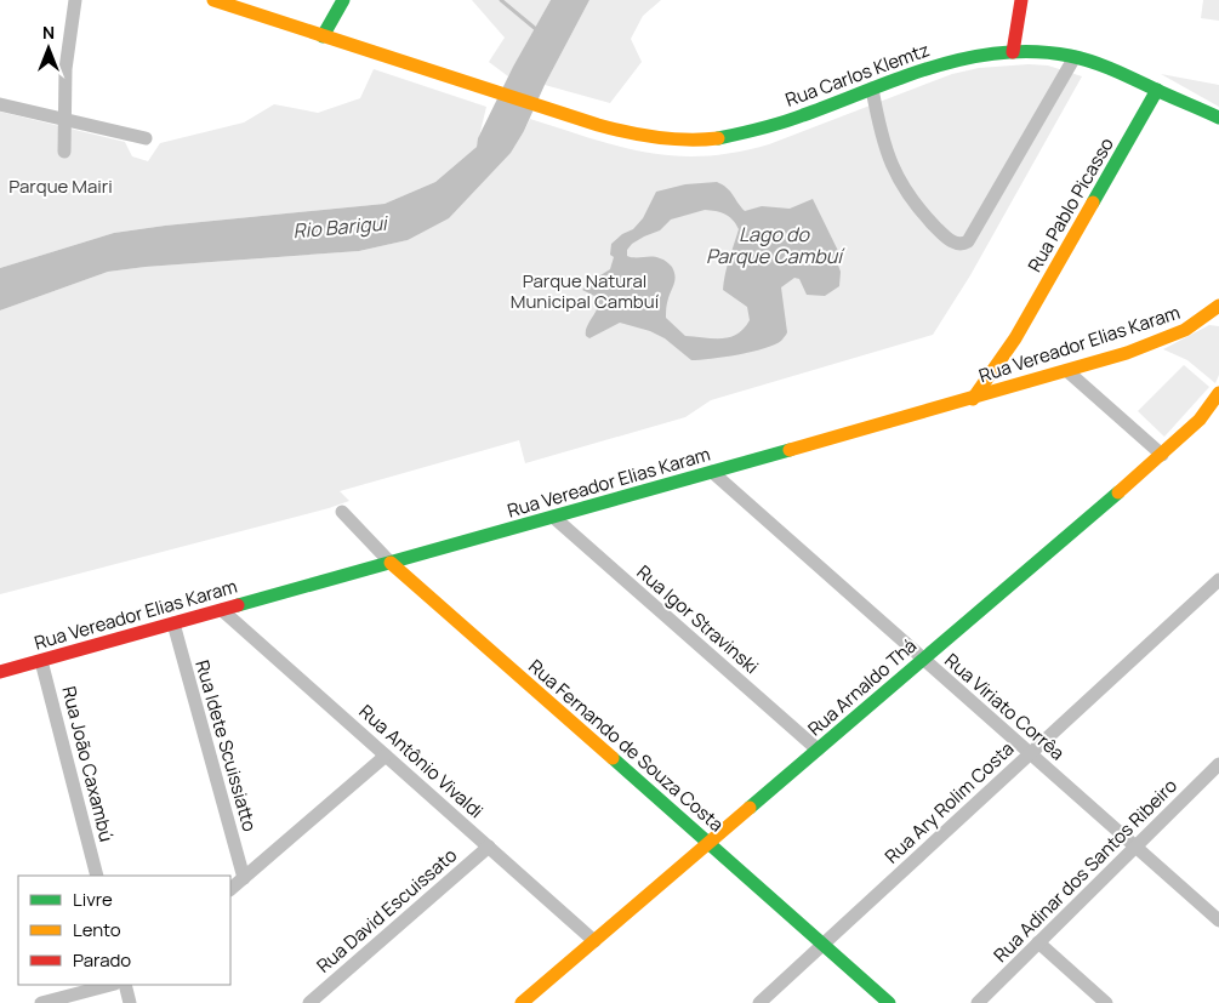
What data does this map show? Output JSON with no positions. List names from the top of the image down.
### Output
{
  "streets": {
    "main road": [
      "Rua Carlos Klemtz",
      "Rua Pablo Picasso",
      "Rua Vereador Elias Karam",
      "Rua Arnaldo Thá",
      "Rua Fernando de Souza Costa"
    ],
    "street": [
      "Rua Igor Stravinski",
      "Rua Viriato Corrêa",
      "Rua Idete Scuissiatto",
      "Rua Antônio Vivaldi",
      "Rua João Caxambú",
      "Rua Ary Rolim Costa",
      "Rua Adinar dos Santos Ribeiro",
      "Rua David Escuissato"
    ]
  },
  "crossings": [
    ["Rua Carlos Klemtz", "Rua Pablo Picasso"],
    ["Rua Pablo Picasso", "Rua Vereador Elias Karam"],
    ["Rua Vereador Elias Karam", "Rua Igor Stravinski"],
    ["Rua Vereador Elias Karam", "Rua Viriato Corrêa"],
    ["Rua Vereador Elias Karam", "Rua Idete Scuissiatto"],
    ["Rua Vereador Elias Karam", "Rua Fernando de Souza Costa"],
    ["Rua Vereador Elias Karam", "Rua Antônio Vivaldi"],
    ["Rua Vereador Elias Karam", "Rua João Caxambú"],
    ["Rua Igor Stravinski", "Rua Arnaldo Thá"],
    ["Rua Arnaldo Thá", "Rua Viriato Corrêa"],
    ["Rua Arnaldo Thá", "Rua Fernando de Souza Costa"],
    ["Rua Arnaldo Thá", "Rua Antônio Vivaldi"],
    ["Rua Viriato Corrêa", "Rua Ary Rolim Costa"],
    ["Rua Viriato Corrêa", "Rua Adinar dos Santos Ribeiro"],
    ["Rua Fernando de Souza Costa", "Rua Ary Rolim Costa"],
    ["Rua Antônio Vivaldi", "Rua David Escuissato"]
  ],
  "water": ["Rio Barigui", "Lago do Parque Cambuí"],
  "parks": ["Parque Mairi", "Parque Natural Municipal Cambuí"],
  "legend": ["Livre", "Lento", "Parado"],
  "north": "top"
}
